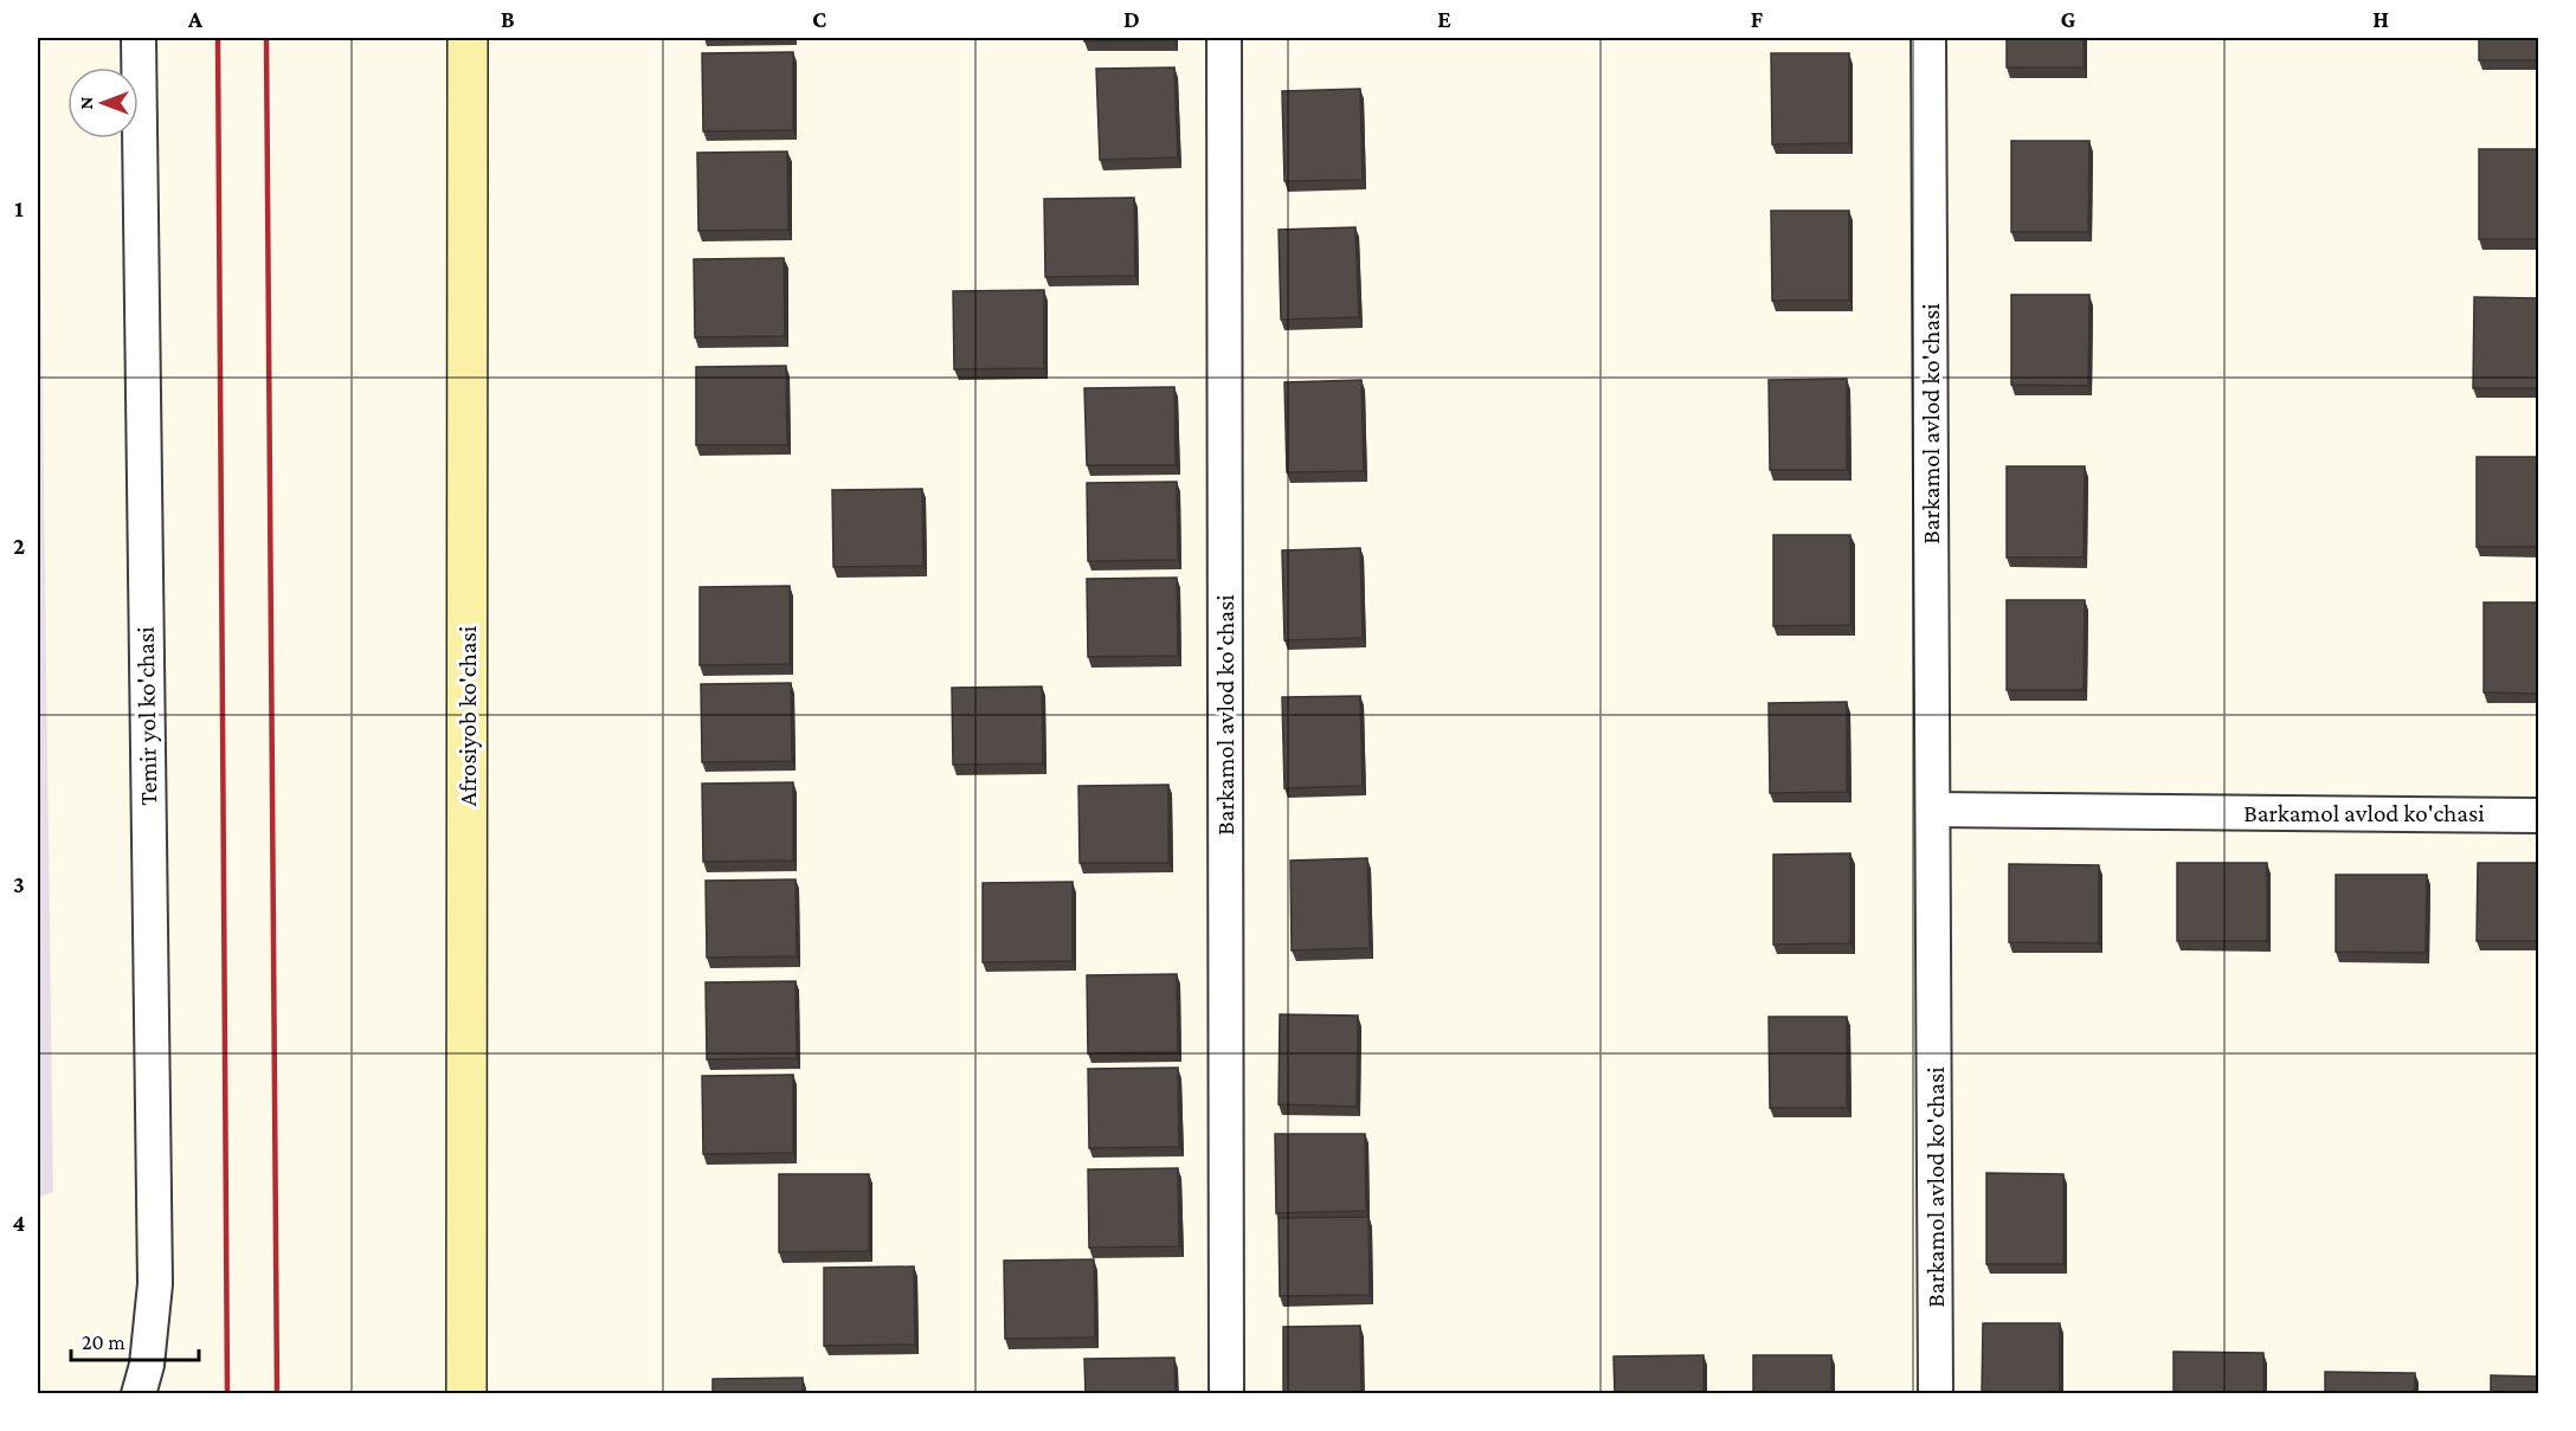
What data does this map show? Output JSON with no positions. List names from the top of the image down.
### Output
{
  "streets": {
    "street": ["Barkamol avlod ko'chasi", "Temir yol ko'chasi", "Afrosiyob ko'chasi"]
  },
  "scale_bar": "20 m",
  "north": "left",
  "grid": {
    "columns": [
      "A",
      "B",
      "C",
      "D",
      "E",
      "F",
      "G",
      "H"
    ],
    "rows": [
      "1",
      "2",
      "3",
      "4"
    ]
  }
}
